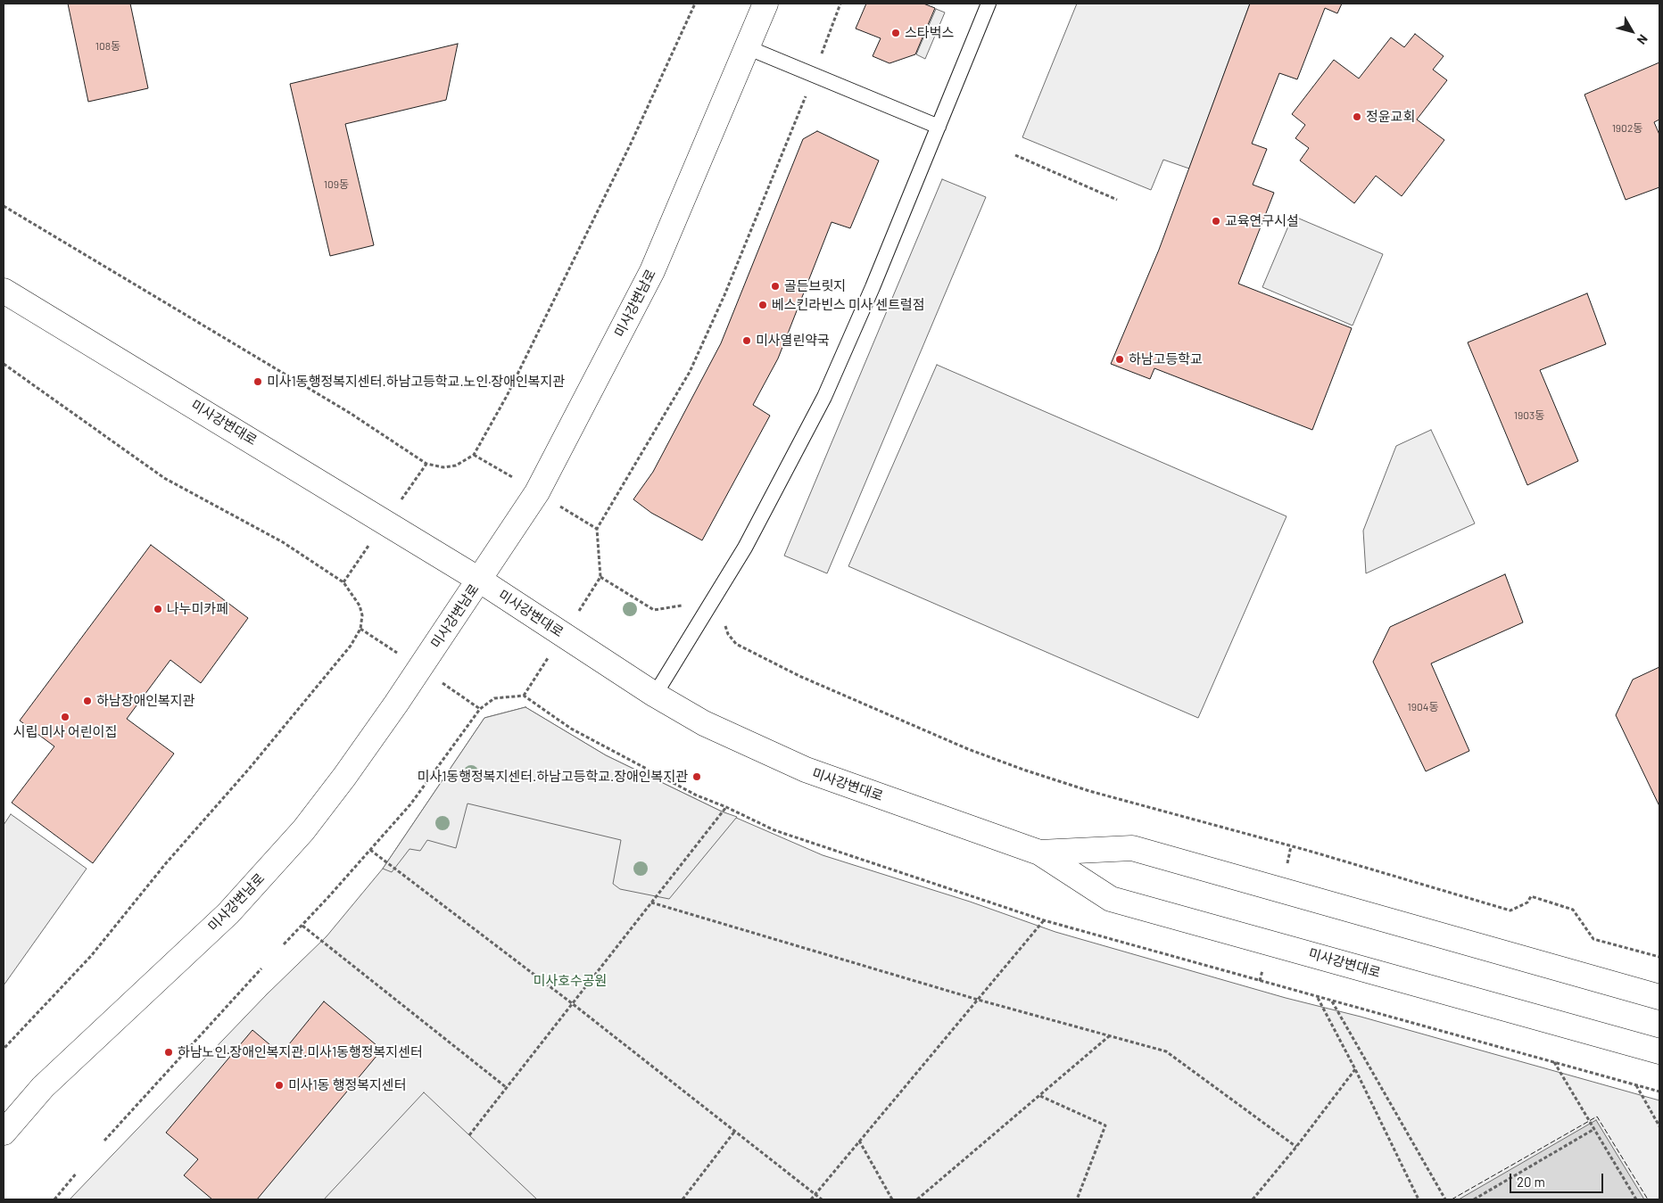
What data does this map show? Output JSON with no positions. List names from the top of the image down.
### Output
{
  "streets": {
    "main road": ["미사강변남로", "미사강변대로"]
  },
  "crossings": [
    ["미사강변남로", "미사강변대로"]
  ],
  "parks": ["미사호수공원"],
  "places": [
    "스타벅스",
    "정윤교회",
    "교육연구시설",
    "골든브릿지",
    "베스킨라빈스 미사 센트럴점",
    "미사열린약국",
    "하남고등학교",
    "미사1동행정복지센터.하남고등학교.노인·장애인복지관",
    "나누미카페",
    "하남장애인복지관",
    "시립 미사 어린이집",
    "미사1동행정복지센터.하남고등학교.장애인복지관",
    "하남노인·장애인복지관.미사1동행정복지센터",
    "미사1동 행정복지센터"
  ],
  "house_numbers": [
    "108동",
    "1902동",
    "109동",
    "1903동",
    "1904동"
  ],
  "scale_bar": "20 m",
  "north": "bottom right"
}
